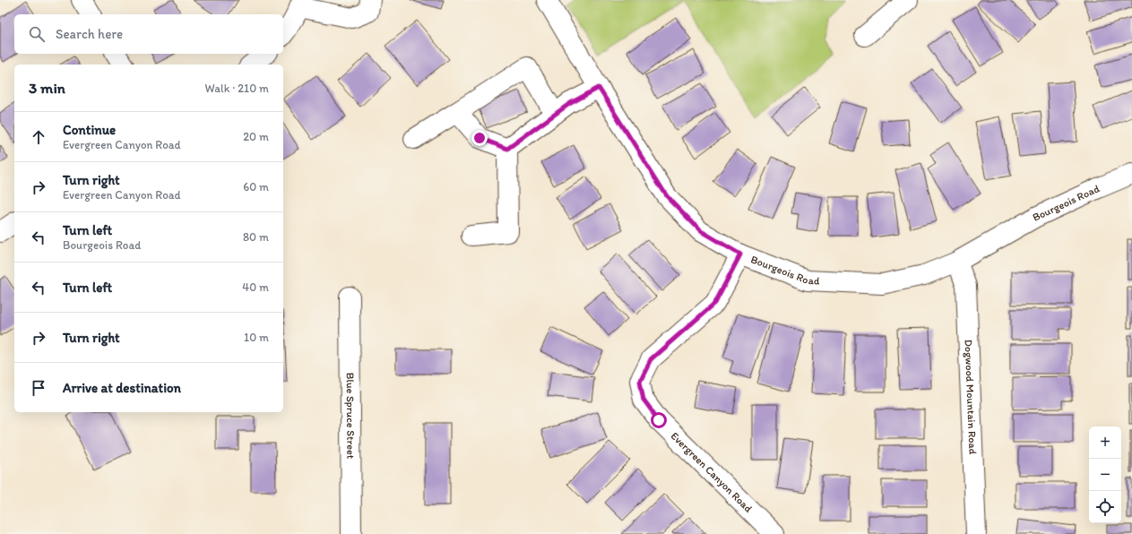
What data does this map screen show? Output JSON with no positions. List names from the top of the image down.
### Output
{
  "streets": {
    "street": [
      "Bourgeois Road",
      "Dogwood Mountain Road",
      "Blue Spruce Street",
      "Evergreen Canyon Road"
    ]
  },
  "crossings": [
    ["Bourgeois Road", "Dogwood Mountain Road"],
    ["Bourgeois Road", "Evergreen Canyon Road"]
  ],
  "page": {
    "search": "Search here",
    "heading": ["3 min", "Walk · 210 m"],
    "list": [
      ["Continue", "Evergreen Canyon Road", "20 m"],
      ["Turn right", "Evergreen Canyon Road", "60 m"],
      ["Turn left", "Bourgeois Road", "80 m"],
      ["Turn left", "40 m"],
      ["Turn right", "10 m"],
      "Arrive at destination"
    ],
    "map_buttons": ["+", "−"]
  }
}
